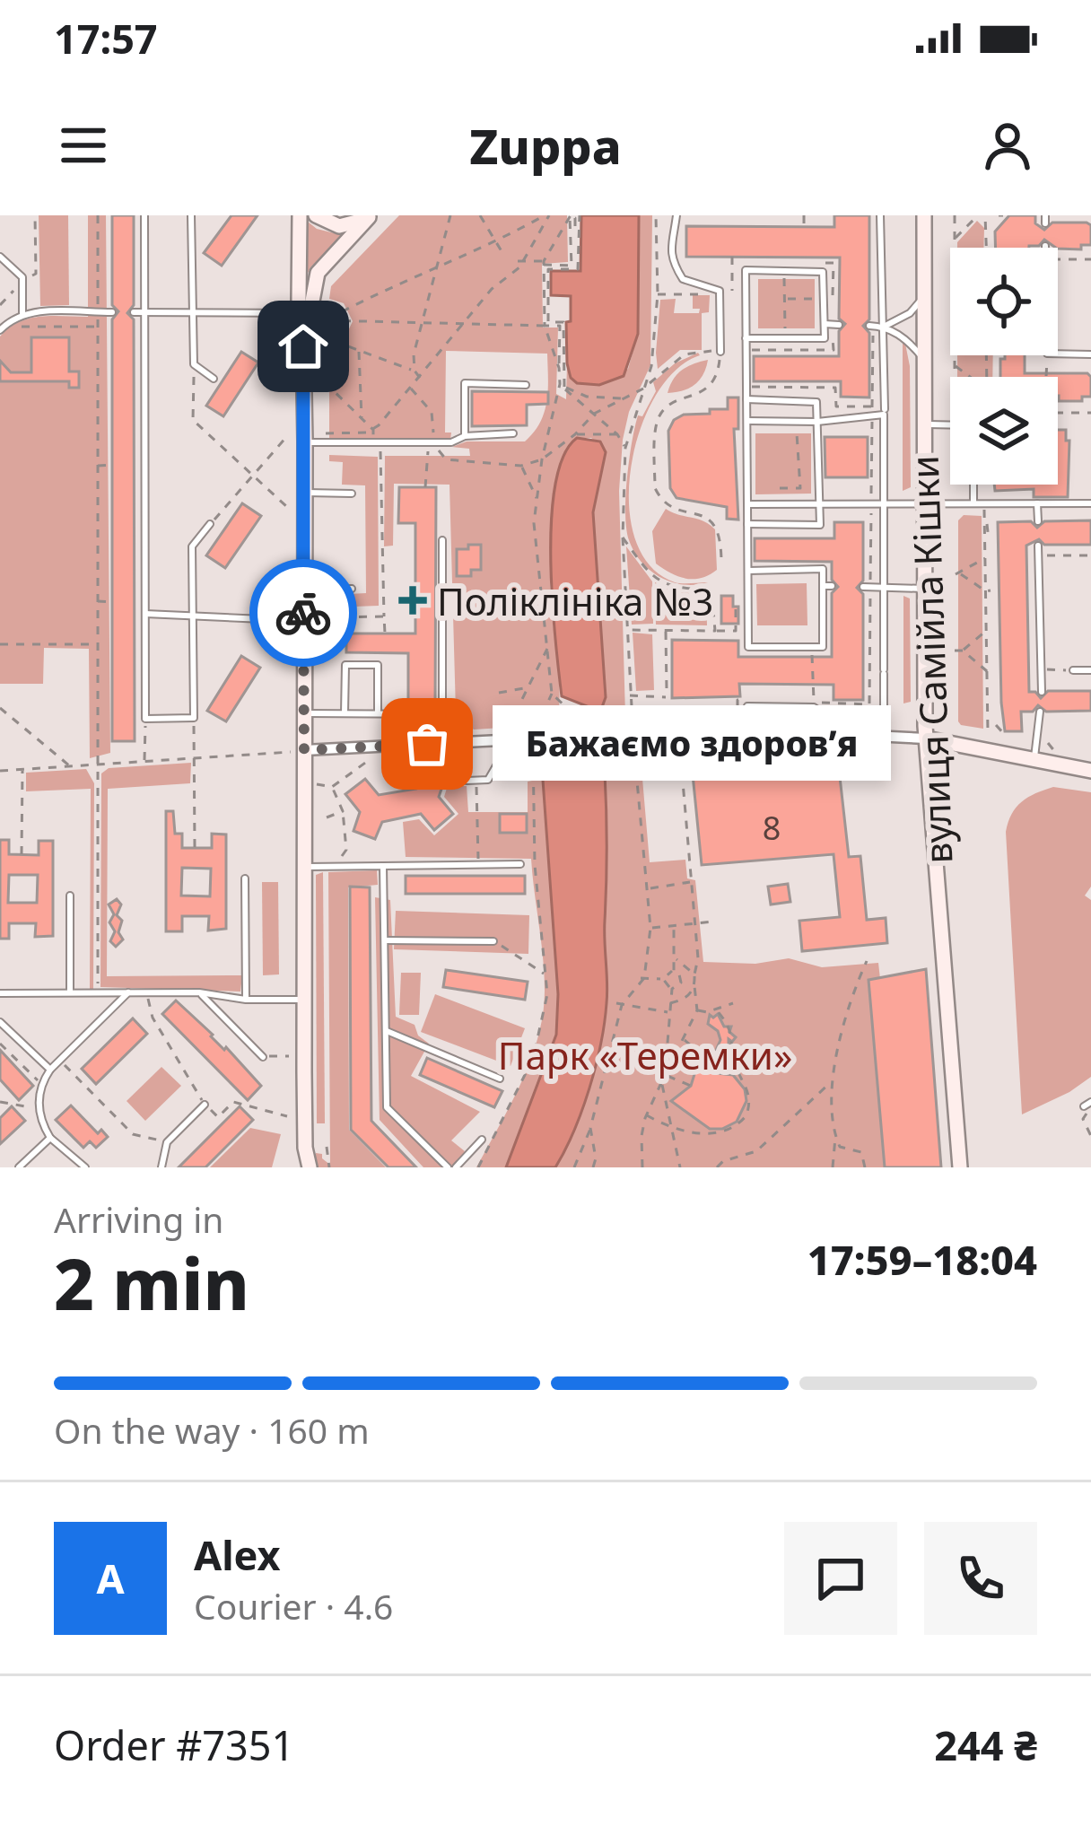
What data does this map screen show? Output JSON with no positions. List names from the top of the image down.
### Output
{
  "streets": {
    "street": ["вулиця Самійла Кішки"]
  },
  "parks": ["Парк «Теремки»"],
  "places": {
    "health": ["Поліклініка №3"],
    "other": ["Бажаємо здоровʼя"]
  },
  "house_numbers": ["8"],
  "page": {
    "status": "17:57",
    "header": "Zuppa",
    "bubble": "Бажаємо здоровʼя",
    "heading": ["2 min", "Arriving in", "17:59–18:04"],
    "panel": [
      "Alex",
      "Courier · 4.6",
      "Order #7351",
      "244 ₴"
    ],
    "bar": "On the way · 160 m",
    "round": "A"
  }
}
